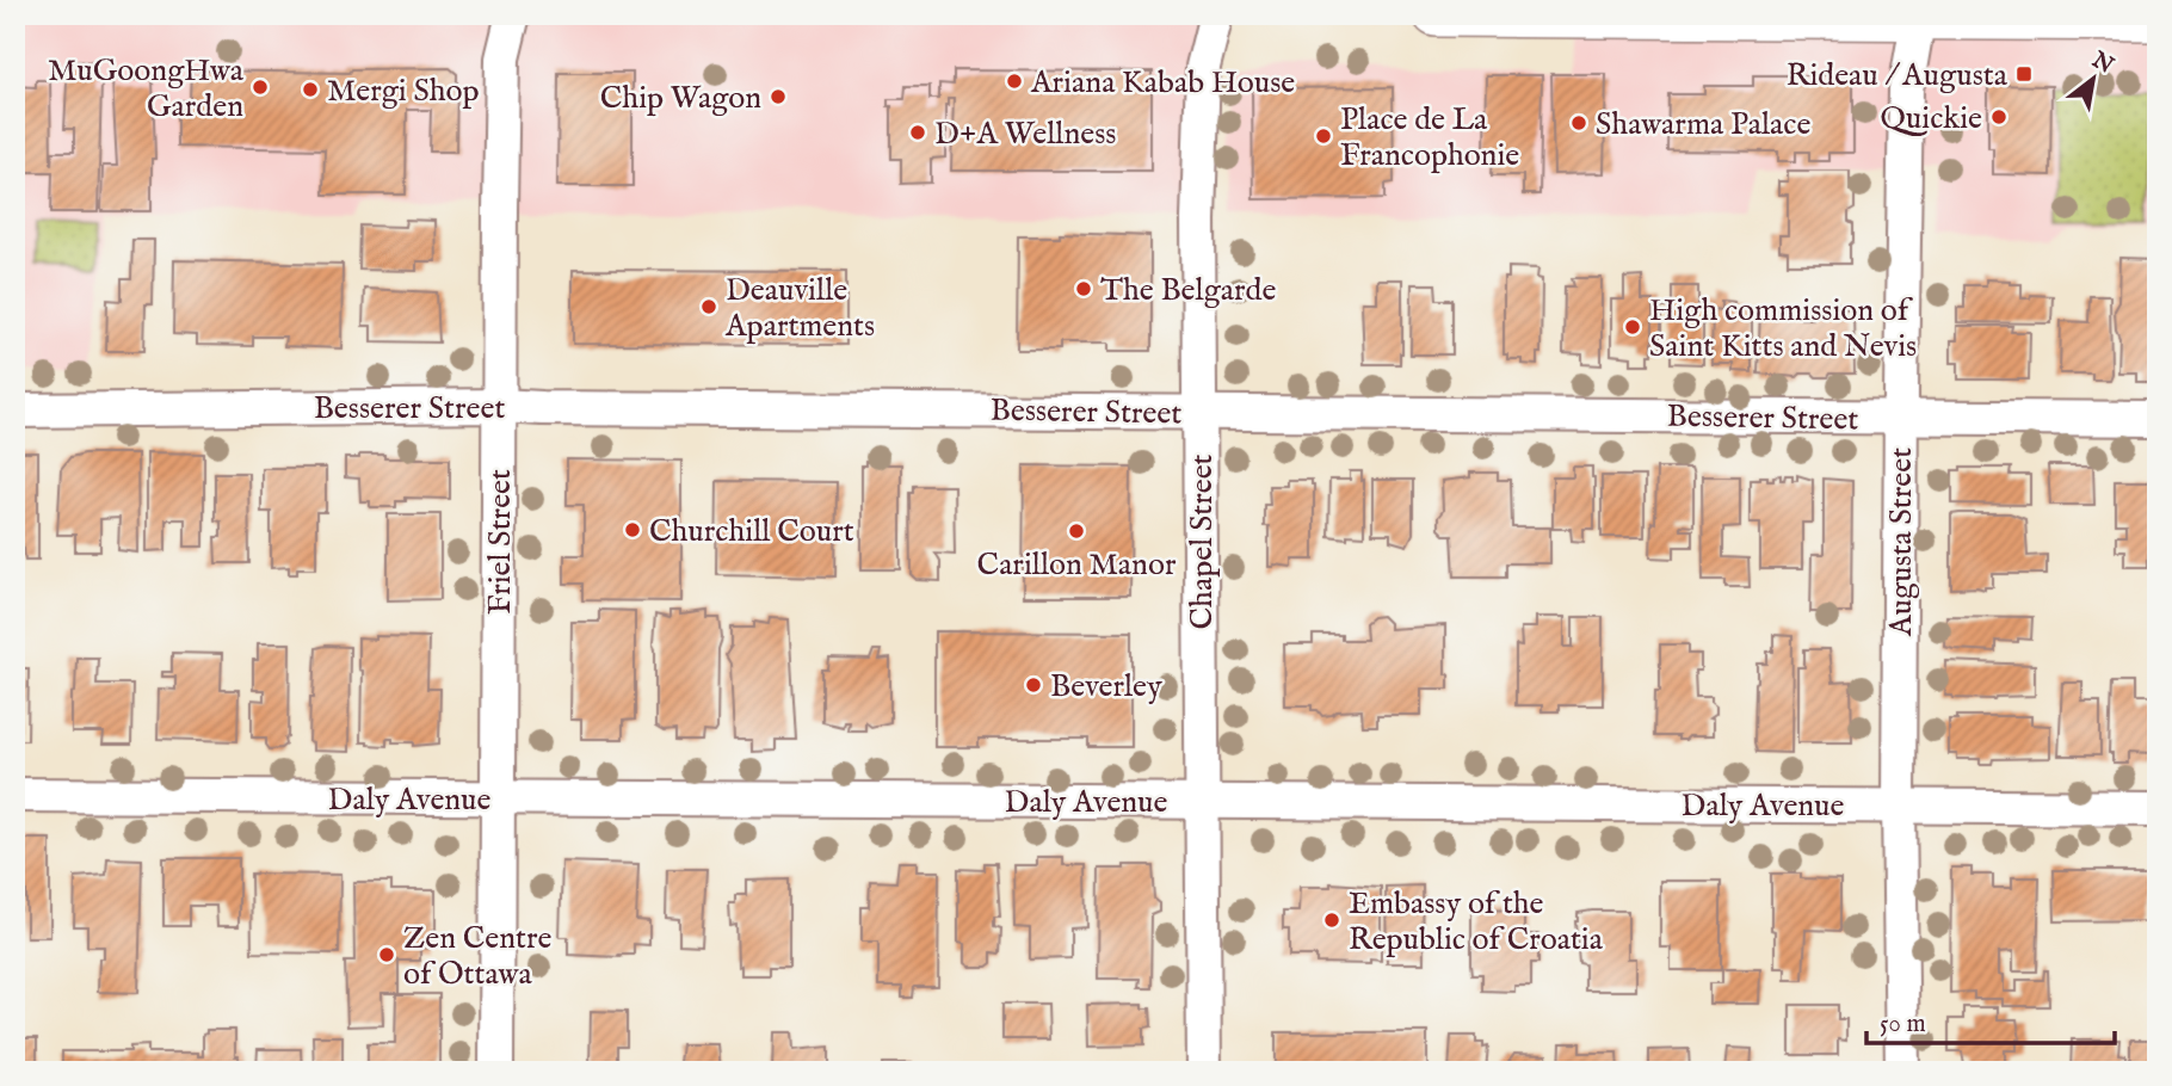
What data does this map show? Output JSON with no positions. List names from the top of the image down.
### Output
{
  "streets": {
    "street": [
      "Besserer Street",
      "Friel Street",
      "Chapel Street",
      "Augusta Street",
      "Daly Avenue"
    ]
  },
  "crossings": [
    ["Besserer Street", "Friel Street"],
    ["Besserer Street", "Chapel Street"],
    ["Besserer Street", "Augusta Street"],
    ["Friel Street", "Daly Avenue"],
    ["Chapel Street", "Daly Avenue"],
    ["Augusta Street", "Daly Avenue"]
  ],
  "places": {
    "transit": ["Rideau / Augusta"],
    "other": [
      "Ariana Kabab House",
      "MuGoongHwa Garden",
      "Mergi Shop",
      "Chip Wagon",
      "Quickie",
      "Shawarma Palace",
      "D+A Wellness",
      "Place de La Francophonie",
      "The Belgarde",
      "Deauville Apartments",
      "High commission of Saint Kitts and Nevis",
      "Churchill Court",
      "Carillon Manor",
      "Beverley",
      "Embassy of the Republic of Croatia",
      "Zen Centre of Ottawa"
    ]
  },
  "scale_bar": "50 m",
  "north": "top right"
}
